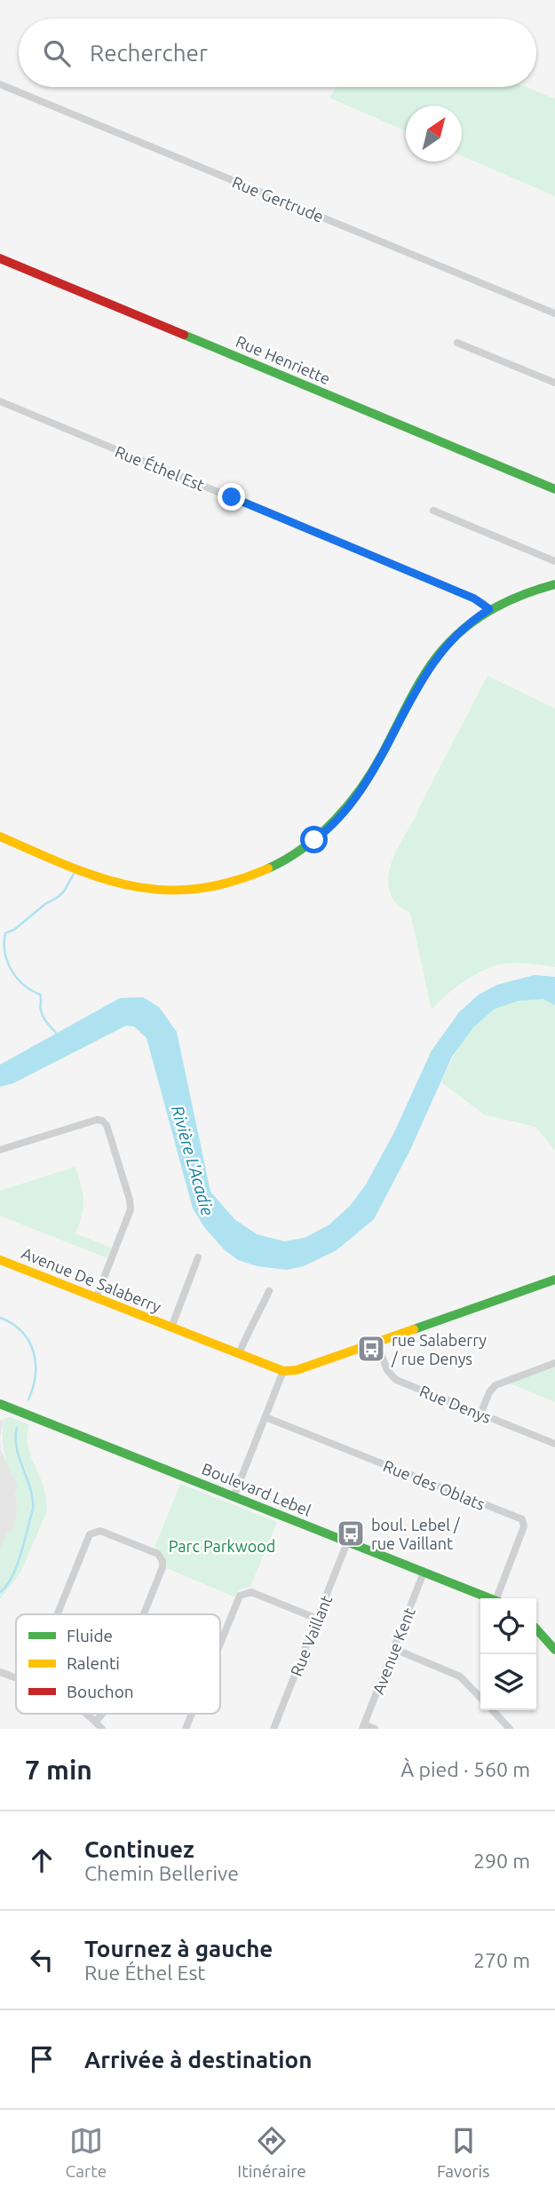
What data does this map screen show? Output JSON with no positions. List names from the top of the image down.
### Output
{
  "streets": {
    "street": [
      "Rue Gertrude",
      "Rue Henriette",
      "Rue Éthel Est",
      "Avenue De Salaberry",
      "Rue Denys",
      "Rue des Oblats",
      "Boulevard Lebel",
      "Rue Vaillant",
      "Avenue Kent"
    ]
  },
  "crossings": [
    ["Boulevard Lebel", "Rue Vaillant"],
    ["Boulevard Lebel", "Avenue Kent"]
  ],
  "water": ["Rivière L'Acadie"],
  "parks": ["Parc Parkwood"],
  "places": {
    "bus stop": ["rue Salaberry / rue Denys", "boul. Lebel / rue Vaillant"]
  },
  "legend": ["Fluide", "Ralenti", "Bouchon"],
  "north": "top right",
  "page": {
    "search": "Rechercher",
    "heading": ["7 min", "À pied · 560 m"],
    "list": [
      ["Continuez", "Chemin Bellerive", "290 m"],
      ["Tournez à gauche", "Rue Éthel Est", "270 m"],
      "Arrivée à destination"
    ],
    "nav": ["Carte", "Itinéraire", "Favoris"]
  }
}
